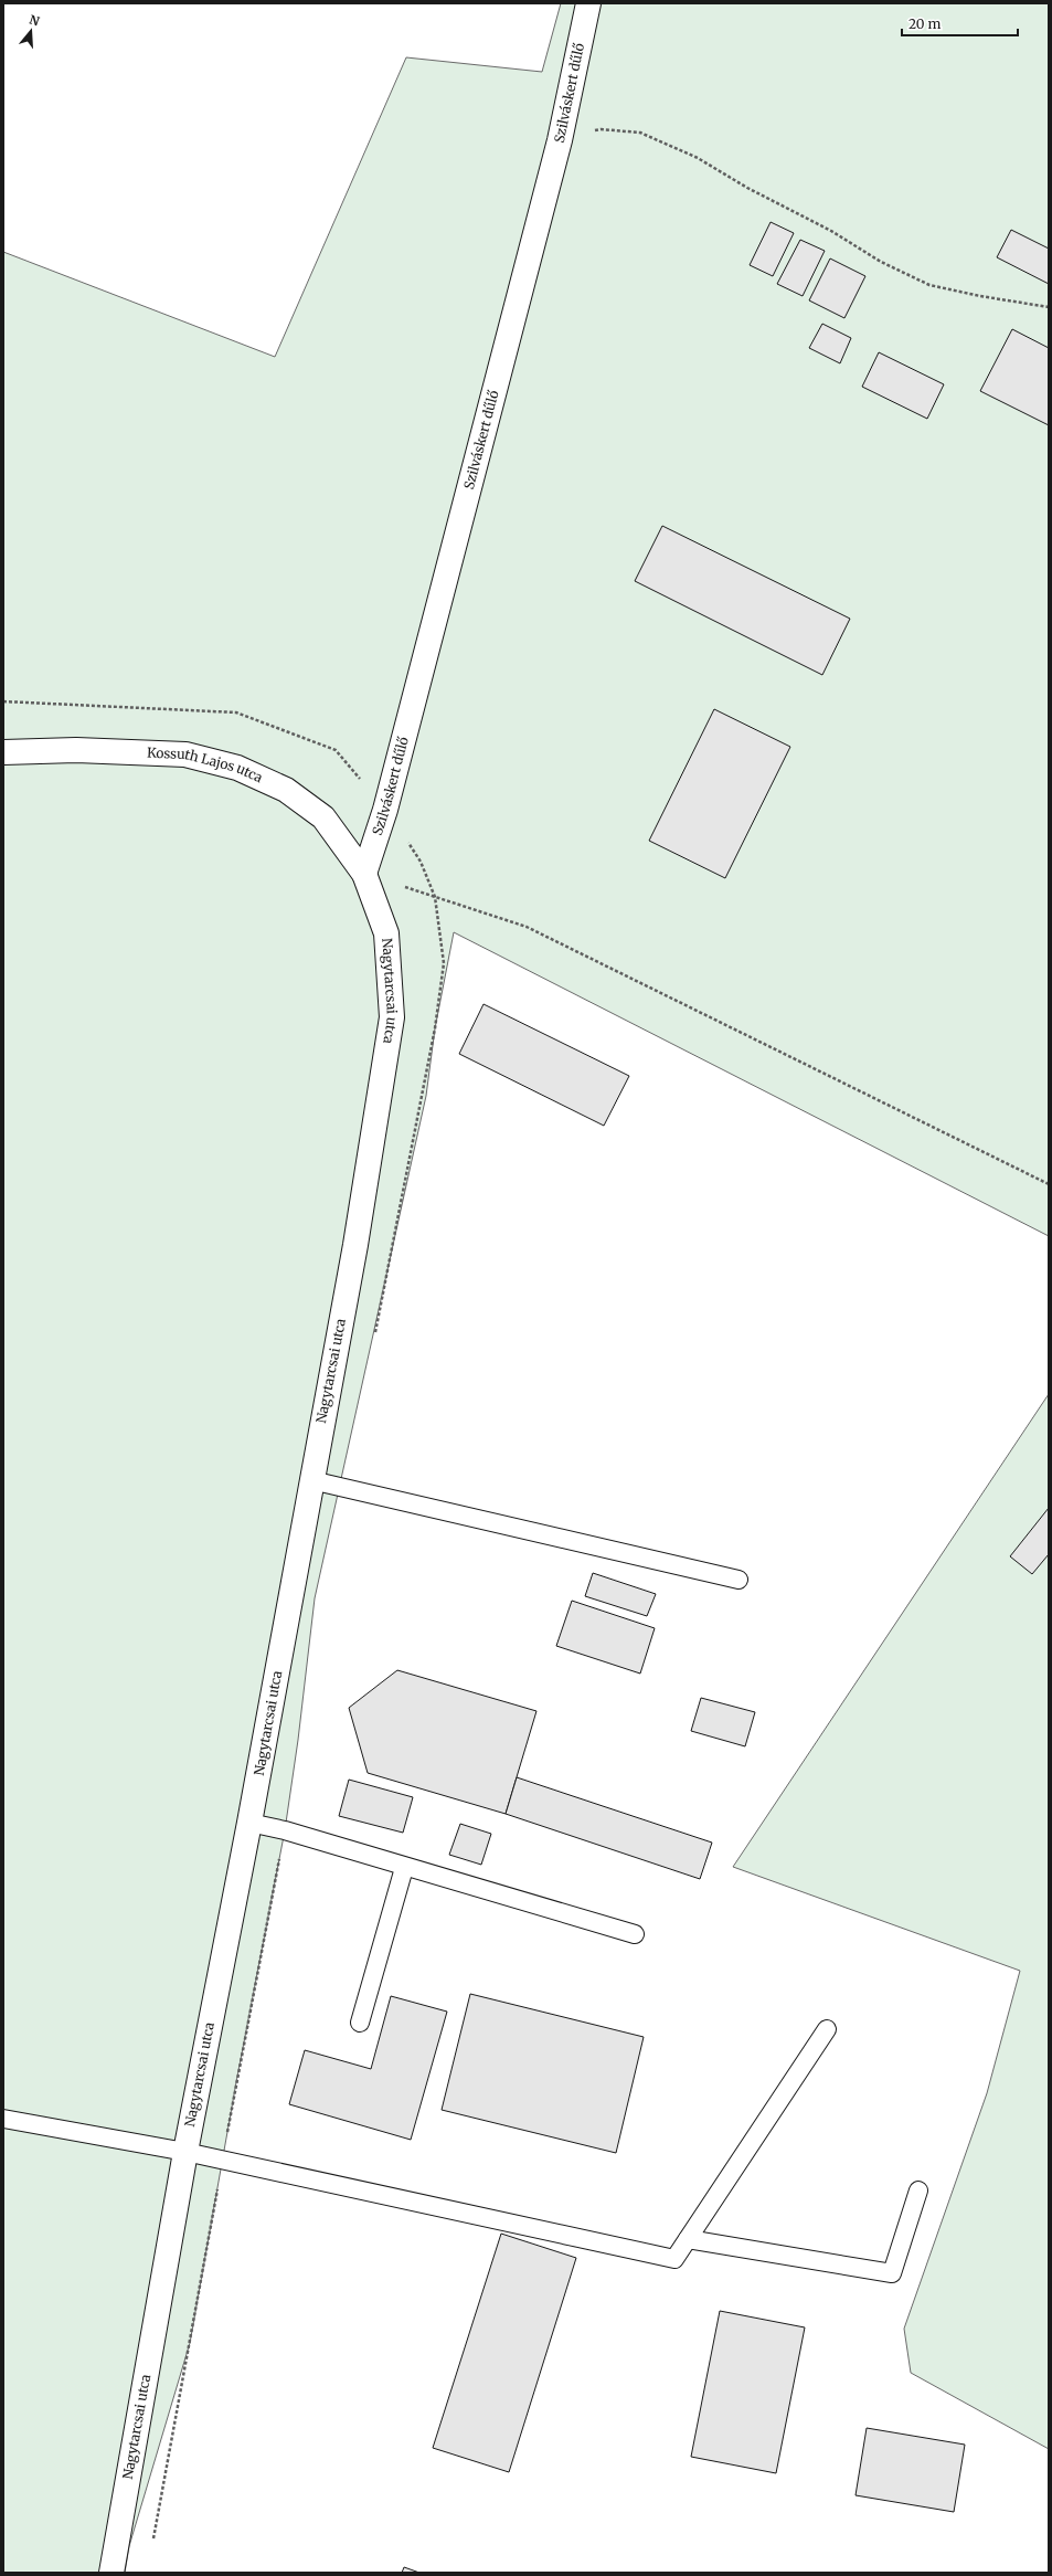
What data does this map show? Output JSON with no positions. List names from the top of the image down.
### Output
{
  "streets": {
    "main road": ["Szilváskert dűlő", "Kossuth Lajos utca", "Nagytarcsai utca"]
  },
  "crossings": [
    ["Szilváskert dűlő", "Kossuth Lajos utca"],
    ["Szilváskert dűlő", "Nagytarcsai utca"],
    ["Kossuth Lajos utca", "Nagytarcsai utca"]
  ],
  "scale_bar": "20 m",
  "north": "top"
}
